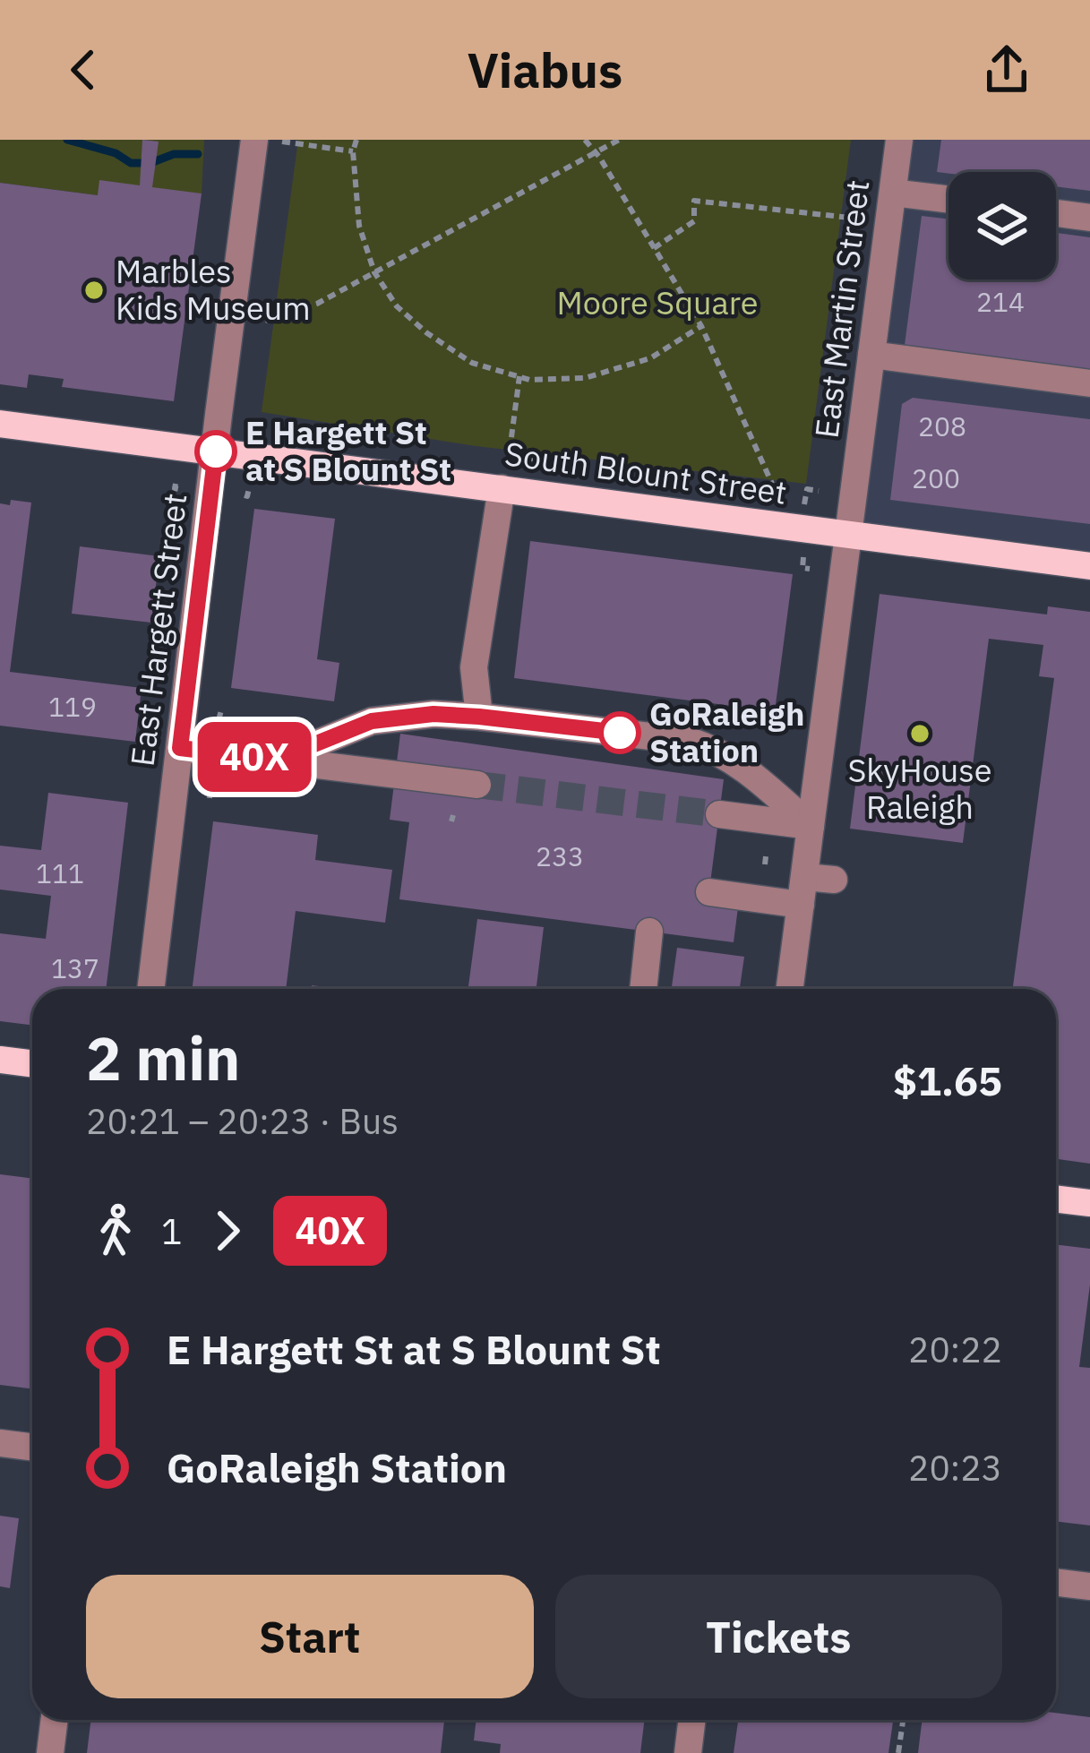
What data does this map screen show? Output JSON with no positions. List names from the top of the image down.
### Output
{
  "streets": {
    "main road": ["South Blount Street"],
    "street": ["East Martin Street", "East Hargett Street"]
  },
  "crossings": [
    ["East Martin Street", "South Blount Street"],
    ["South Blount Street", "East Hargett Street"]
  ],
  "parks": ["Moore Square"],
  "places": [
    "Marbles Kids Museum",
    "E Hargett St at S Blount St",
    "GoRaleigh Station",
    "SkyHouse Raleigh"
  ],
  "lines": ["bus line 40X"],
  "house_numbers": [
    "214",
    "208",
    "200",
    "119",
    "233",
    "111",
    "137"
  ],
  "page": {
    "header": "Viabus",
    "on_map": "40X",
    "heading": ["2 min", "20:21 – 20:23 · Bus", "$1.65"],
    "legs": ["1", "40X"],
    "list": [
      {
        "name": "E Hargett St at S Blount St",
        "value": "20:22"
      },
      {
        "name": "GoRaleigh Station",
        "value": "20:23"
      }
    ],
    "buttons": ["Start", "Tickets"]
  }
}
